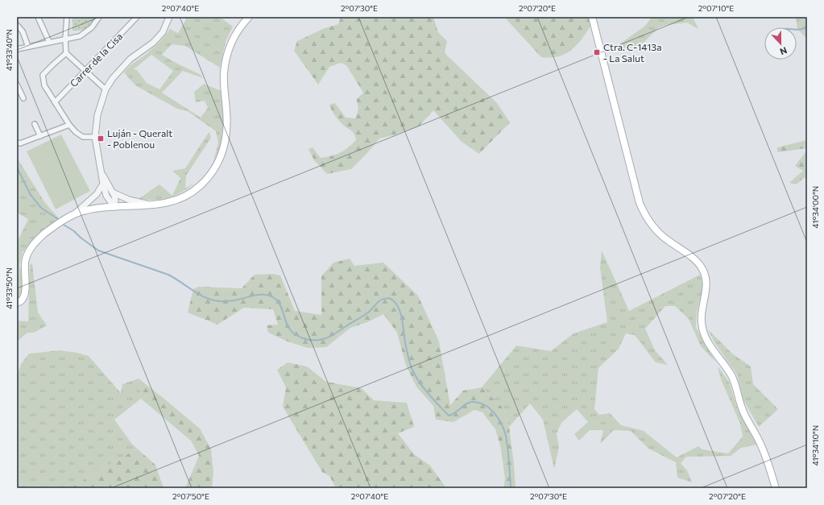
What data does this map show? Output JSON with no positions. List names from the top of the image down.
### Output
{
  "streets": {
    "street": ["Carrer de la Cisa"]
  },
  "places": {
    "transit": ["Ctra. C-1413a - La Salut", "Luján - Queralt - Poblenou"]
  },
  "north": "bottom",
  "coordinates": [
    "2°07'40\"E",
    "2°07'30\"E",
    "2°07'20\"E",
    "2°07'10\"E",
    "41°33'40\"N",
    "41°34'00\"N",
    "41°33'50\"N",
    "41°34'10\"N",
    "2°07'50\"E"
  ]
}
